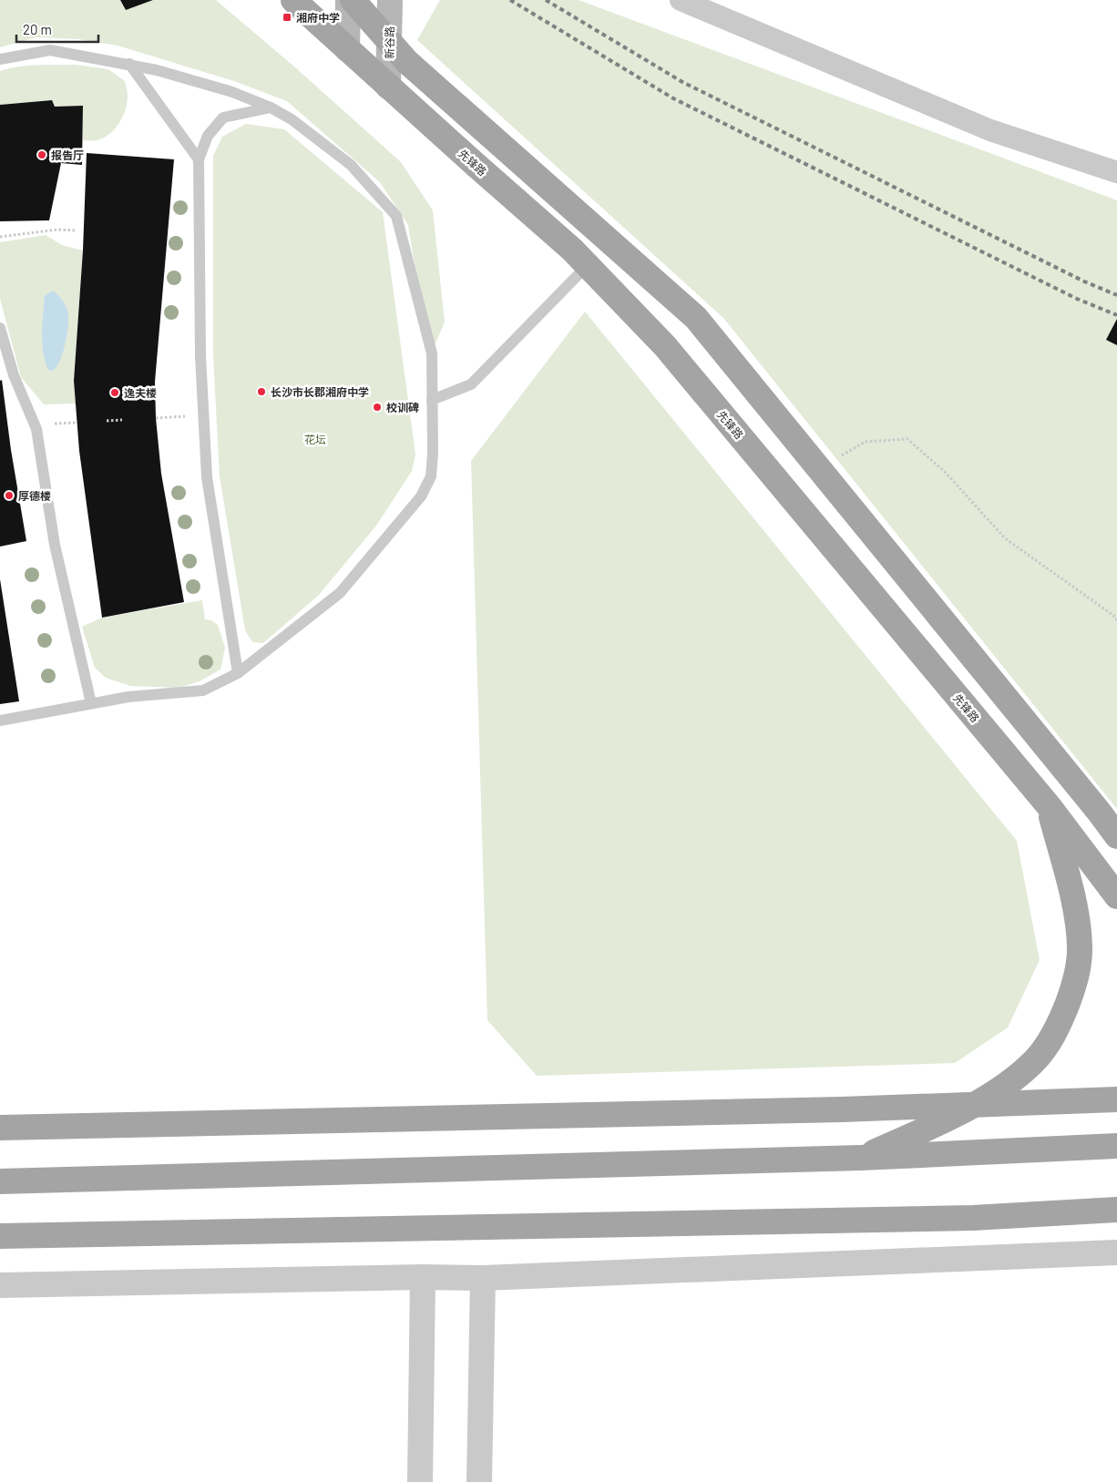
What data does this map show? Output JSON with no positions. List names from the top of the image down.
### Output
{
  "streets": {
    "main road": ["新谷路", "先锋路"]
  },
  "crossings": [
    ["新谷路", "先锋路"]
  ],
  "parks": ["花坛"],
  "places": {
    "transit": ["湘府中学"],
    "other": [
      "报告厅",
      "长沙市长郡湘府中学",
      "逸夫楼",
      "校训碑",
      "厚德楼"
    ]
  },
  "scale_bar": "20 m"
}
